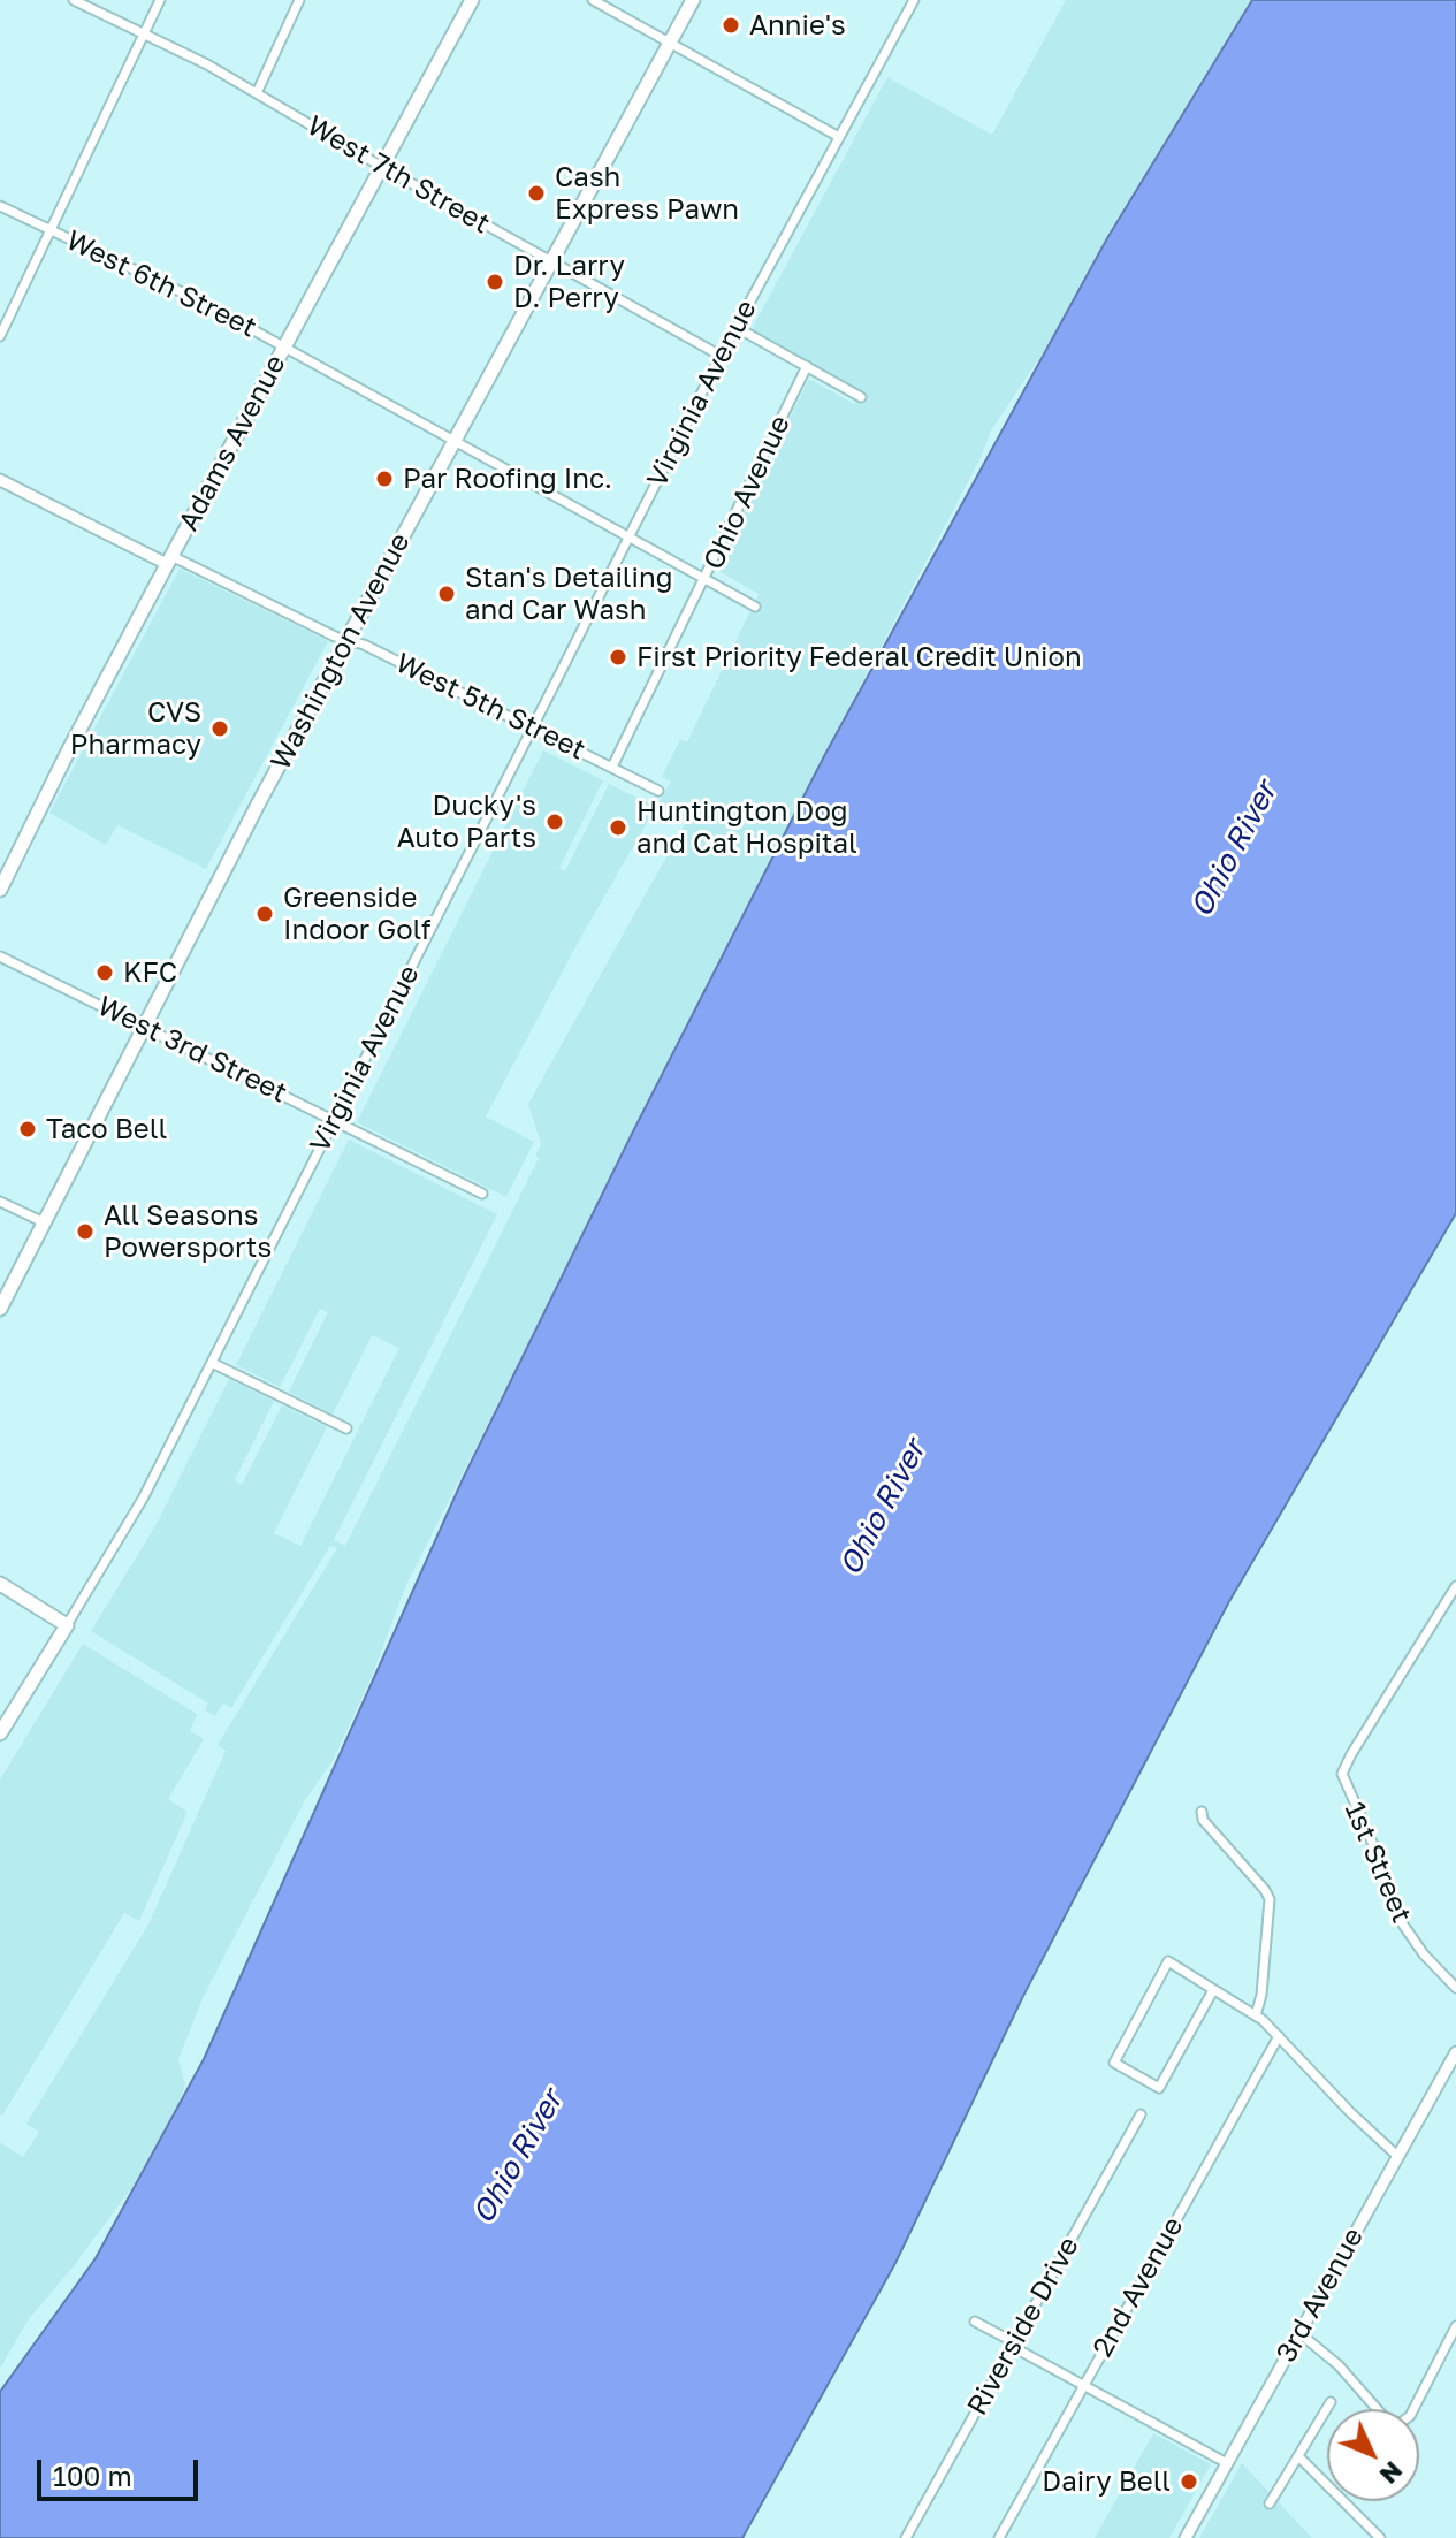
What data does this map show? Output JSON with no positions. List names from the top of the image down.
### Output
{
  "streets": {
    "main road": ["Adams Avenue", "Washington Avenue"],
    "street": [
      "West 7th Street",
      "West 6th Street",
      "Virginia Avenue",
      "Ohio Avenue",
      "West 5th Street",
      "West 3rd Street",
      "1st Street",
      "2nd Avenue",
      "3rd Avenue",
      "Riverside Drive"
    ]
  },
  "crossings": [
    ["West 7th Street", "Virginia Avenue"],
    ["West 7th Street", "Adams Avenue"],
    ["West 7th Street", "Washington Avenue"],
    ["West 6th Street", "Virginia Avenue"],
    ["West 6th Street", "Adams Avenue"],
    ["West 6th Street", "Ohio Avenue"],
    ["West 6th Street", "Washington Avenue"],
    ["Virginia Avenue", "West 5th Street"],
    ["Virginia Avenue", "West 3rd Street"],
    ["Adams Avenue", "West 5th Street"],
    ["Ohio Avenue", "West 5th Street"],
    ["Washington Avenue", "West 5th Street"],
    ["Washington Avenue", "West 3rd Street"]
  ],
  "water": ["Ohio River"],
  "places": [
    "Annie's",
    "Cash Express Pawn",
    "Dr. Larry D. Perry",
    "Par Roofing Inc.",
    "Stan's Detailing and Car Wash",
    "First Priority Federal Credit Union",
    "CVS Pharmacy",
    "Ducky's Auto Parts",
    "Huntington Dog and Cat Hospital",
    "Greenside Indoor Golf",
    "KFC",
    "Taco Bell",
    "All Seasons Powersports",
    "Dairy Bell"
  ],
  "scale_bar": "100 m",
  "north": "bottom right"
}
